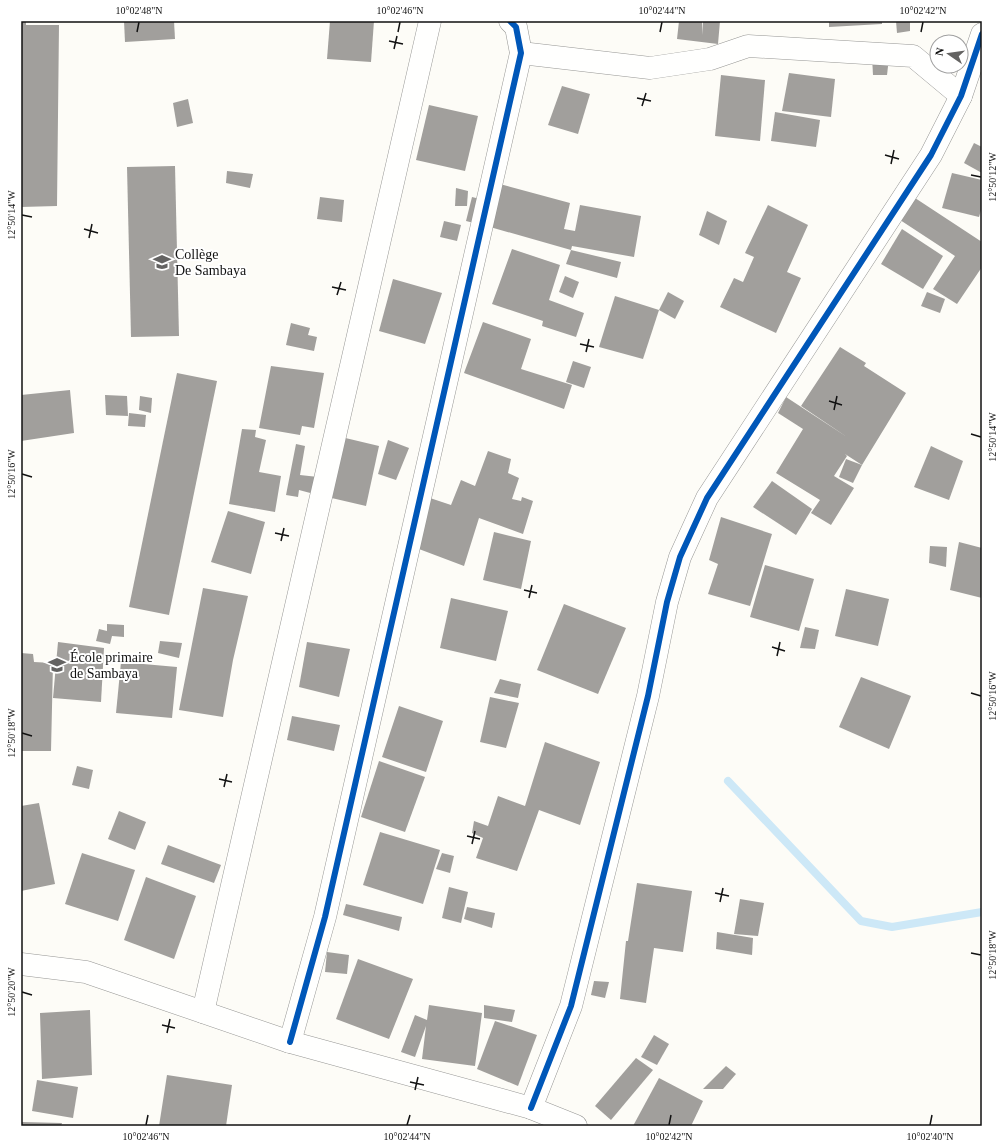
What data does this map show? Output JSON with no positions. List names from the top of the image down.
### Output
{
  "places": {
    "school or university": ["Collège De Sambaya", "École primaire de Sambaya"]
  },
  "north": "left",
  "coordinates": [
    "10°02'48\"N",
    "10°02'46\"N",
    "10°02'44\"N",
    "10°02'42\"N",
    "12°50'12\"W",
    "12°50'14\"W",
    "12°50'16\"W",
    "12°50'18\"W",
    "12°50'20\"W",
    "10°02'40\"N"
  ]
}
